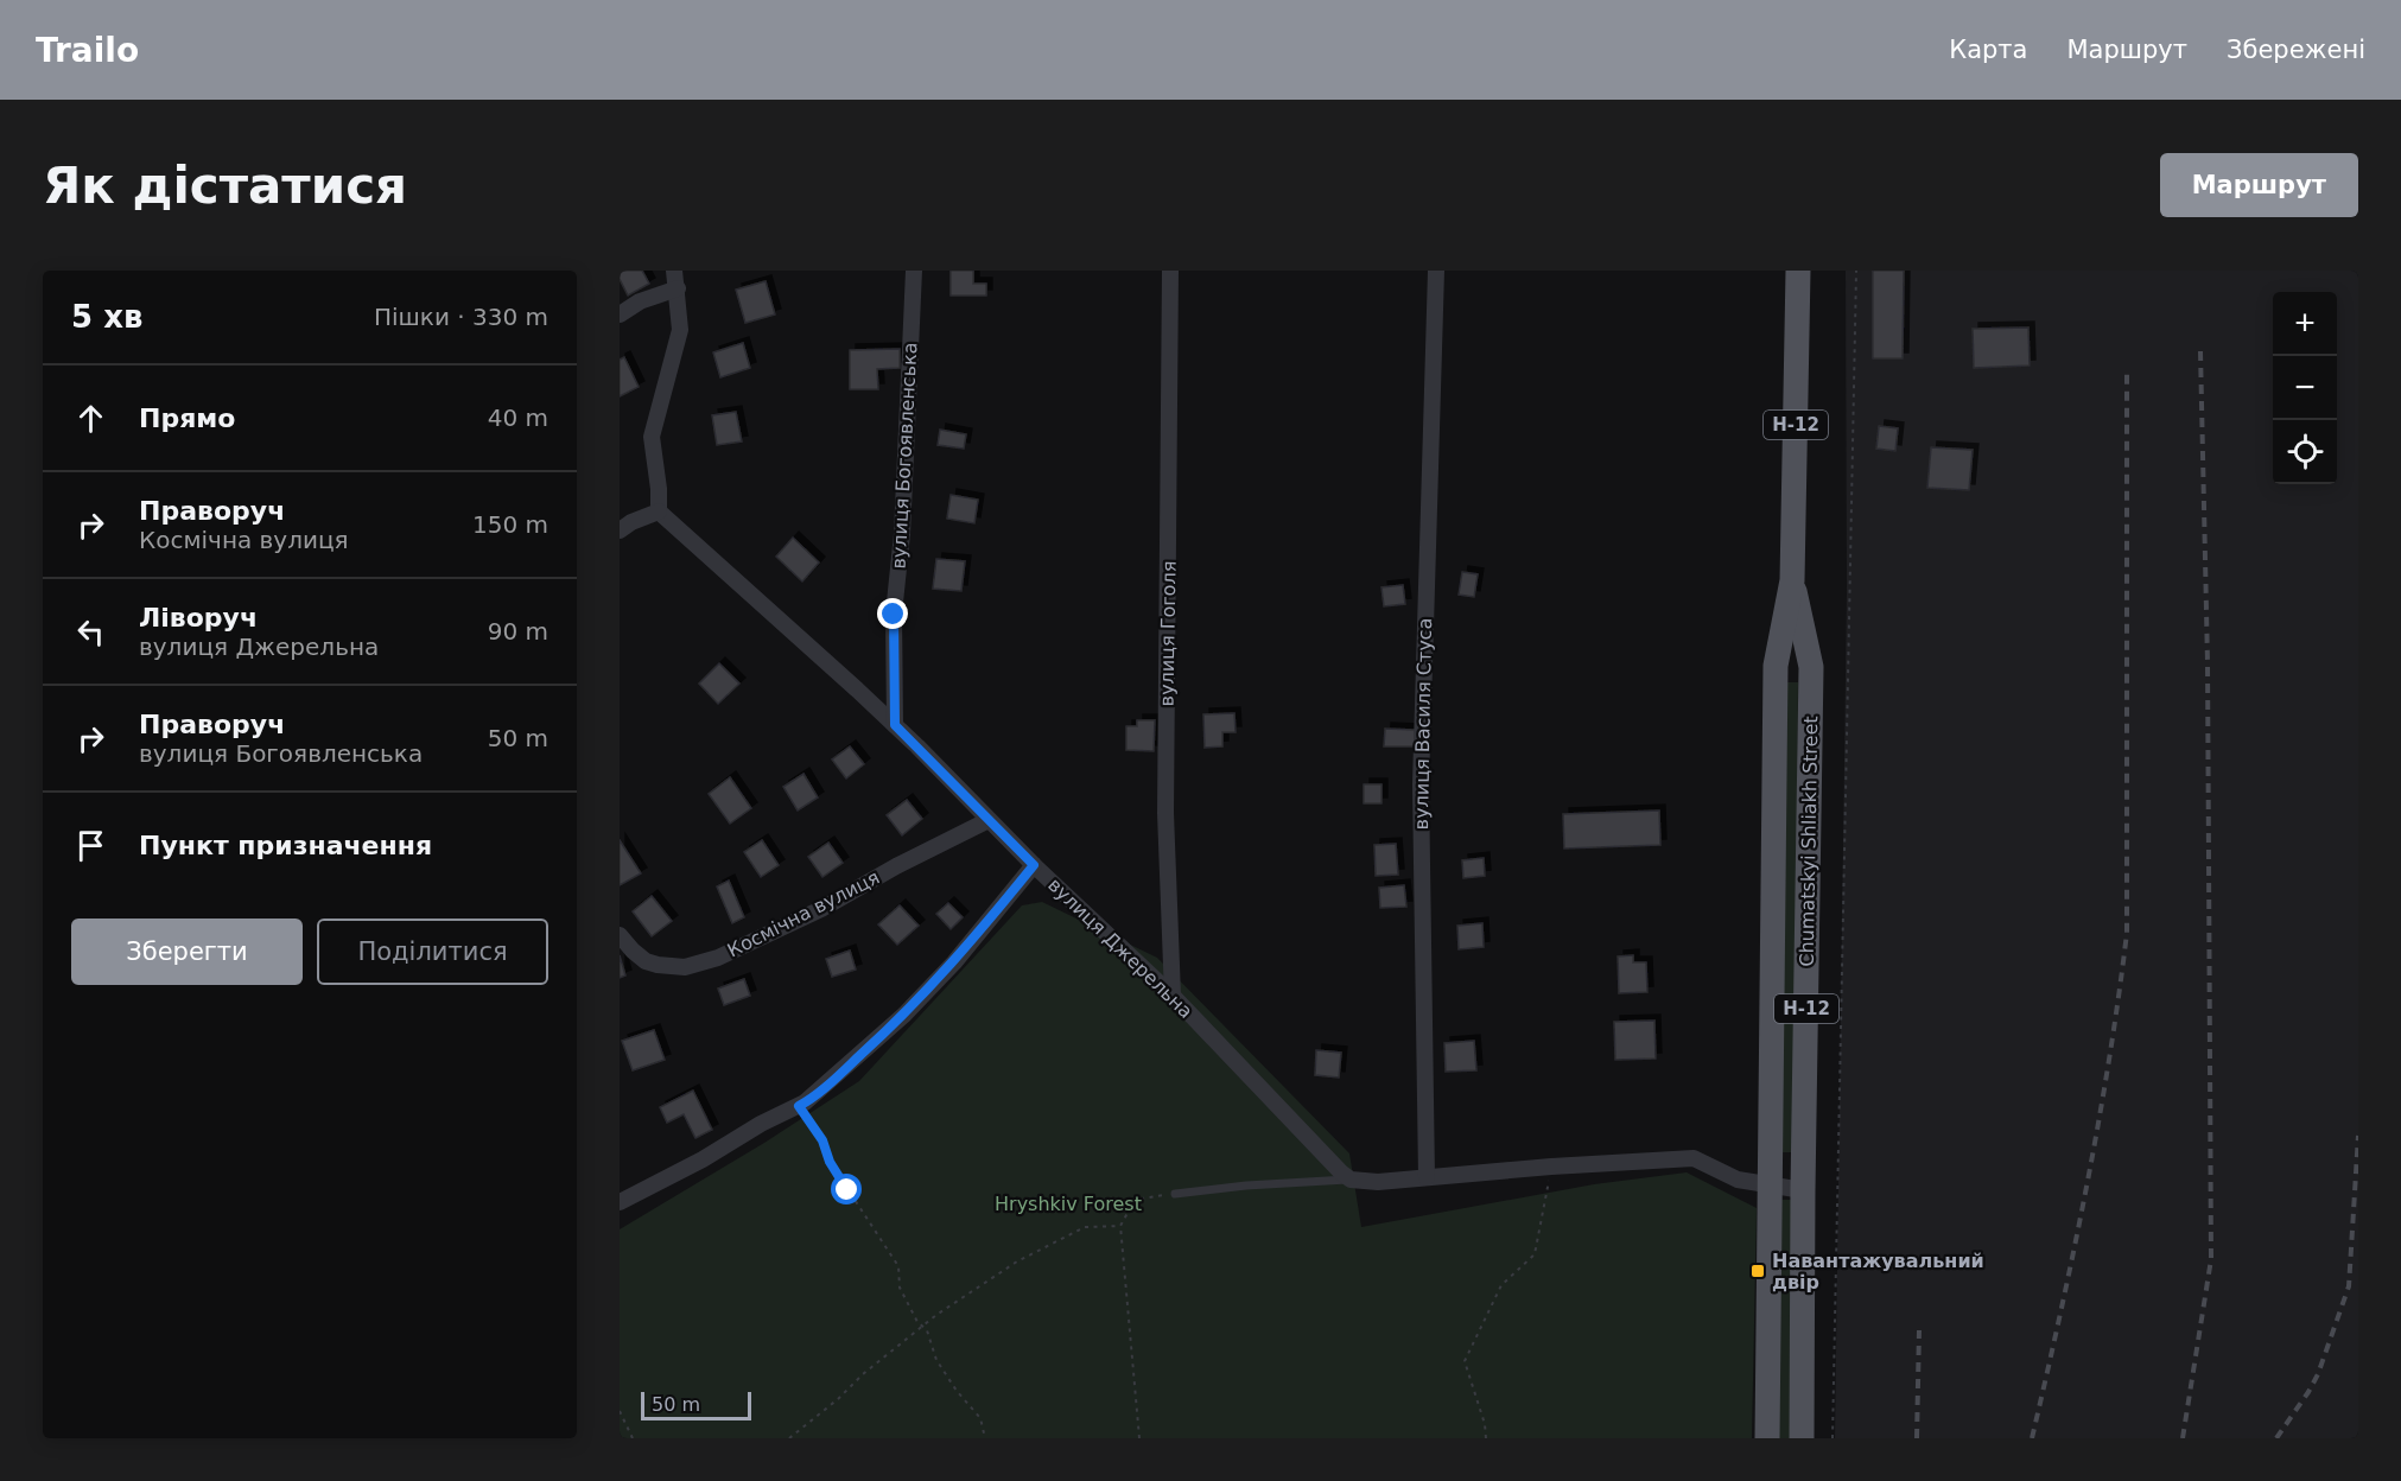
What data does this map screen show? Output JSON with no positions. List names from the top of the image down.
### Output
{
  "streets": {
    "main road": ["Н-12", "Chumatskyi Shliakh Street"],
    "street": [
      "вулиця Богоявленська",
      "вулиця Гоголя",
      "вулиця Василя Стуса",
      "Космічна вулиця",
      "вулиця Джерельна"
    ]
  },
  "crossings": [
    ["вулиця Богоявленська", "вулиця Джерельна"],
    ["вулиця Гоголя", "вулиця Джерельна"],
    ["Космічна вулиця", "вулиця Джерельна"]
  ],
  "parks": ["Hryshkiv Forest"],
  "places": {
    "transit": ["Навантажувальний двір"]
  },
  "scale_bar": "50 m",
  "page": {
    "header": "Trailo",
    "nav": ["Карта", "Маршрут", "Збережені"],
    "buttons": [
      "Маршрут",
      ["Зберегти", "Поділитися"]
    ],
    "title": "Як дістатися",
    "heading": ["5 хв", "Пішки · 330 m"],
    "map_buttons": ["+", "−"],
    "list": [
      ["Прямо", "40 m"],
      ["Праворуч", "Космічна вулиця", "150 m"],
      ["Ліворуч", "вулиця Джерельна", "90 m"],
      ["Праворуч", "вулиця Богоявленська", "50 m"],
      "Пункт призначення"
    ],
    "scale": "50 m"
  }
}
